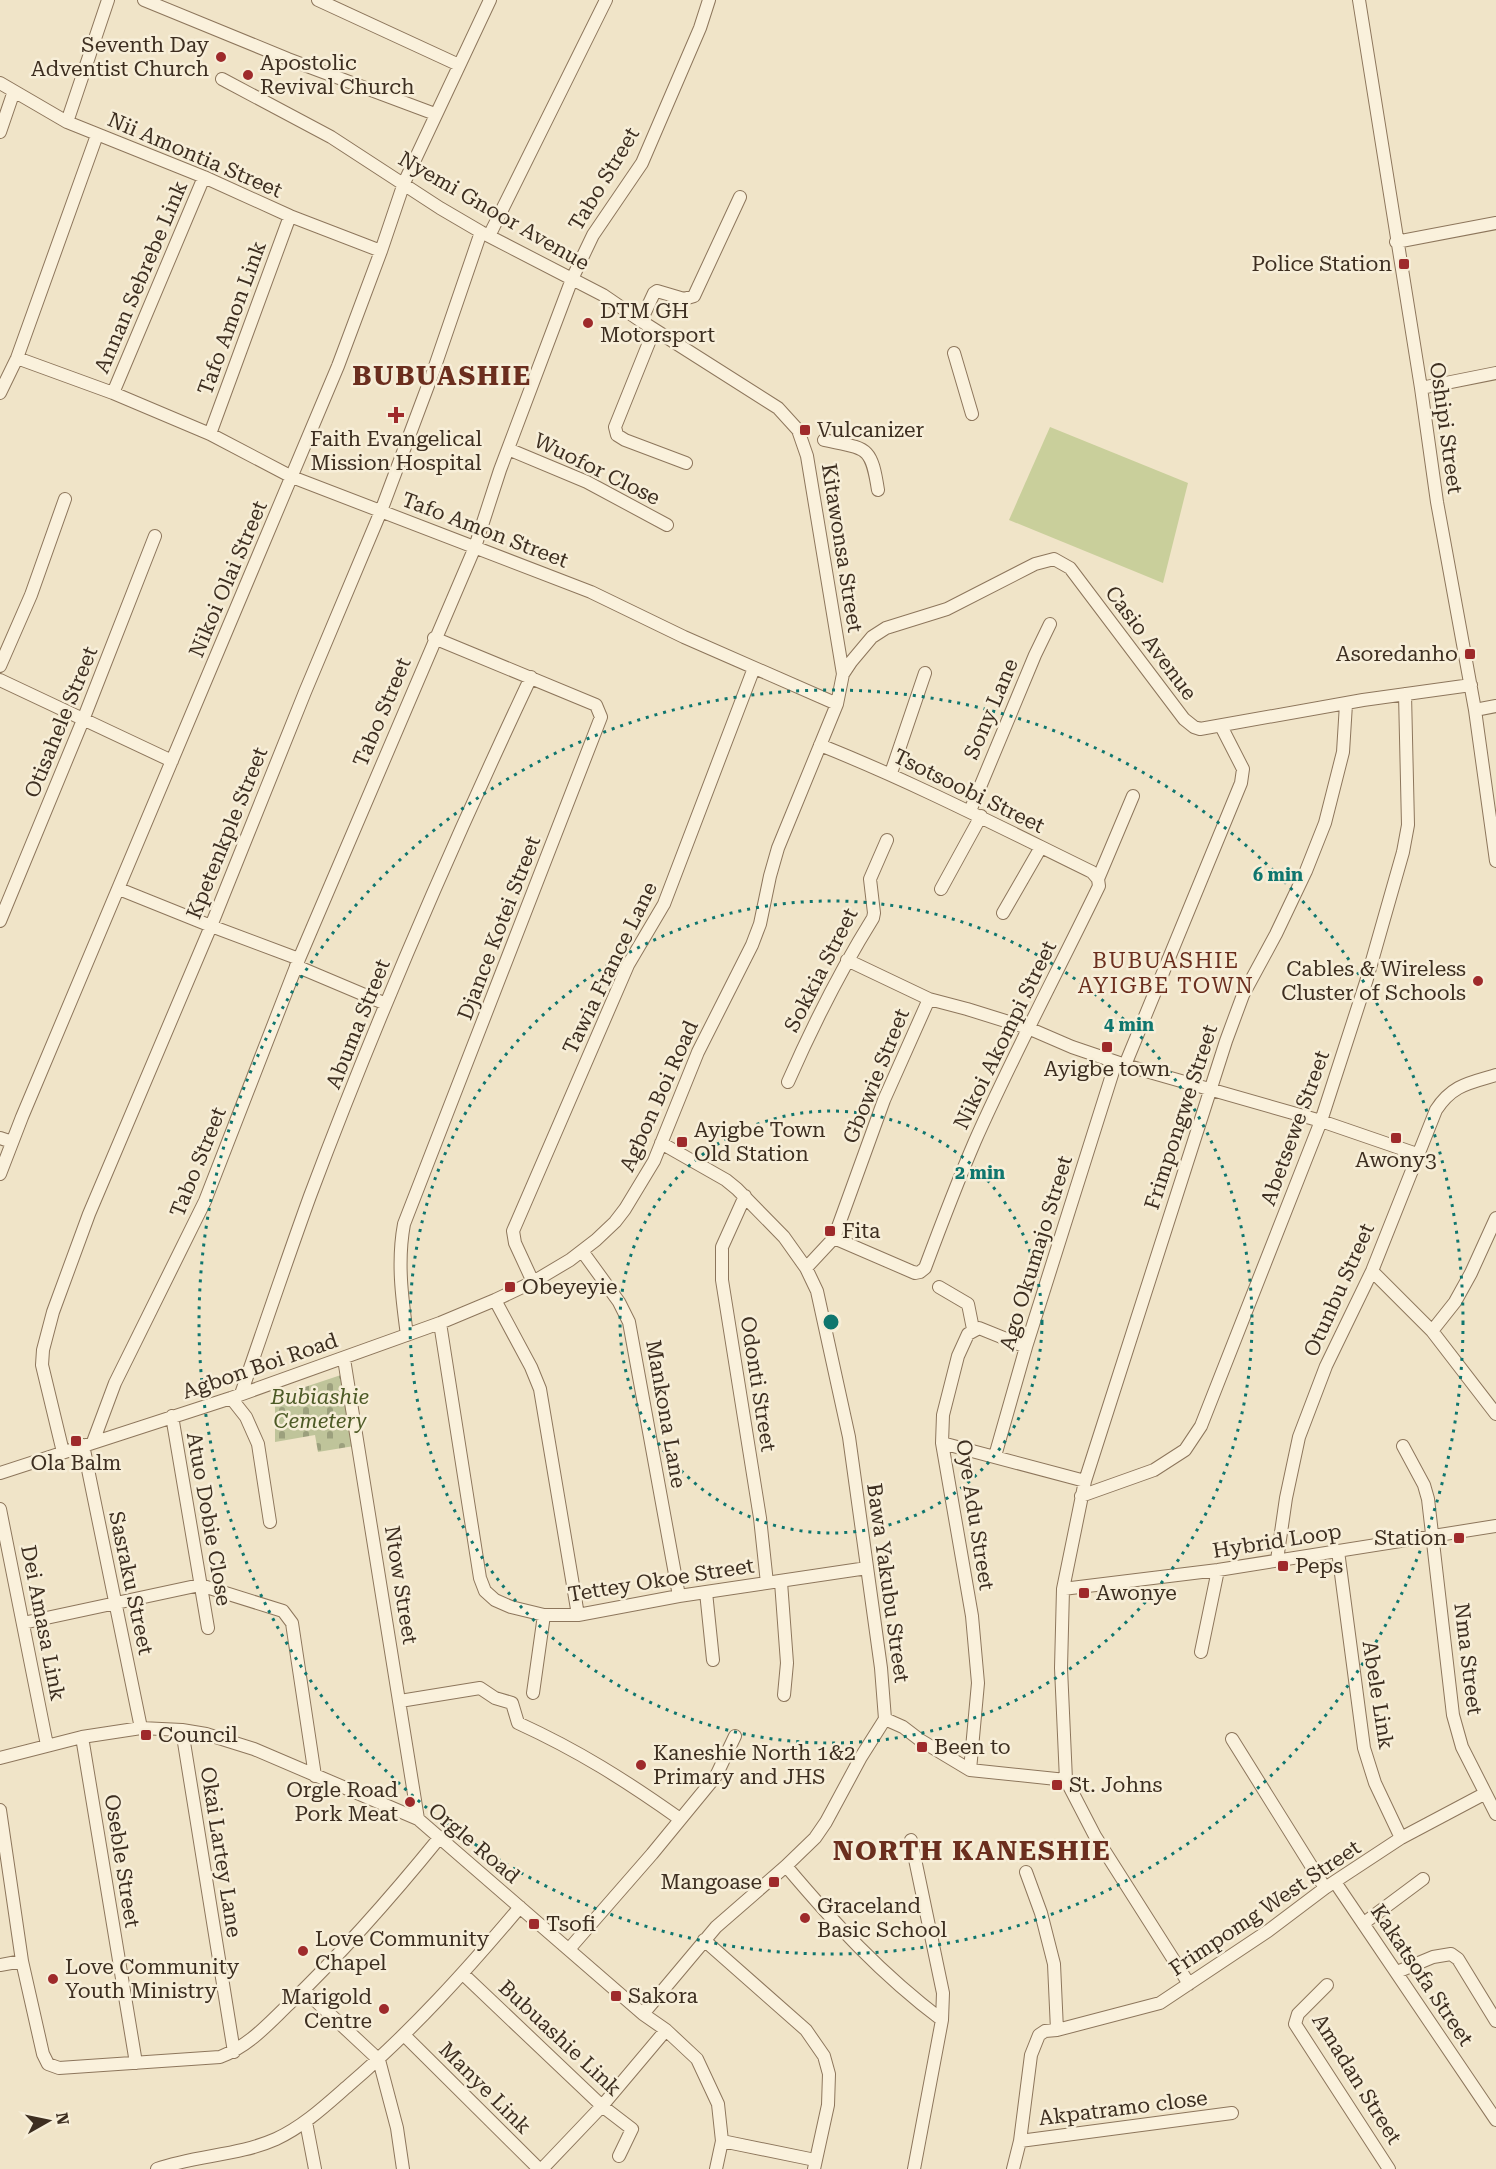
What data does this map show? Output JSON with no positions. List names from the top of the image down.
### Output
{
  "streets": {
    "street": [
      "Nii Amontia Street",
      "Tabo Street",
      "Nyemi Gnoor Avenue",
      "Annan Sebrebe Link",
      "Tafo Amon Link",
      "Oshipi Street",
      "Wuofor Close",
      "Tafo Amon Street",
      "Kitawonsa Street",
      "Nikoi Olai Street",
      "Casio Avenue",
      "Sony Lane",
      "Otisahele Street",
      "Tsotsoobi Street",
      "Kpetenkple Street",
      "Djance Kotei Street",
      "Tawia France Lane",
      "Sokkia Street",
      "Abuma Street",
      "Nikoi Akompi Street",
      "Gbowie Street",
      "Agbon Boi Road",
      "Frimpongwe Street",
      "Abetsewe Street",
      "Ago Okumajo Street",
      "Otunbu Street",
      "Odonti Street",
      "Mankona Lane",
      "Oye Adu Street",
      "Atuo Dobie Close",
      "Hybrid Loop",
      "Tettey Okoe Street",
      "Sasraku Street",
      "Bawa Yakubu Street",
      "Ntow Street",
      "Dei Amasa Link",
      "Nma Street",
      "Abele Link",
      "Orgle Road",
      "Okai Lartey Lane",
      "Oseble Street",
      "Frimpomg West Street",
      "Kakatsofa Street",
      "Bubuashie Link",
      "Amadan Street",
      "Manye Link",
      "Akpatramo close"
    ]
  },
  "crossings": [
    ["Nii Amontia Street", "Annan Sebrebe Link"],
    ["Nii Amontia Street", "Tafo Amon Link"],
    ["Nii Amontia Street", "Nikoi Olai Street"],
    ["Tabo Street", "Nyemi Gnoor Avenue"],
    ["Tabo Street", "Wuofor Close"],
    ["Tabo Street", "Tafo Amon Street"],
    ["Tabo Street", "Djance Kotei Street"],
    ["Tabo Street", "Agbon Boi Road"],
    ["Tabo Street", "Sasraku Street"],
    ["Nyemi Gnoor Avenue", "Kitawonsa Street"],
    ["Nyemi Gnoor Avenue", "Nikoi Olai Street"],
    ["Nyemi Gnoor Avenue", "Kpetenkple Street"],
    ["Annan Sebrebe Link", "Tafo Amon Street"],
    ["Tafo Amon Link", "Tafo Amon Street"],
    ["Oshipi Street", "Casio Avenue"],
    ["Tafo Amon Street", "Nikoi Olai Street"],
    ["Tafo Amon Street", "Kpetenkple Street"],
    ["Tafo Amon Street", "Tawia France Lane"],
    ["Tafo Amon Street", "Agbon Boi Road"],
    ["Kitawonsa Street", "Casio Avenue"],
    ["Kitawonsa Street", "Agbon Boi Road"],
    ["Casio Avenue", "Agbon Boi Road"],
    ["Casio Avenue", "Frimpongwe Street"],
    ["Casio Avenue", "Abetsewe Street"],
    ["Casio Avenue", "Ago Okumajo Street"],
    ["Sony Lane", "Tsotsoobi Street"],
    ["Tsotsoobi Street", "Nikoi Akompi Street"],
    ["Tsotsoobi Street", "Agbon Boi Road"],
    ["Kpetenkple Street", "Agbon Boi Road"],
    ["Djance Kotei Street", "Abuma Street"],
    ["Djance Kotei Street", "Agbon Boi Road"],
    ["Tawia France Lane", "Agbon Boi Road"],
    ["Abuma Street", "Agbon Boi Road"],
    ["Nikoi Akompi Street", "Gbowie Street"],
    ["Gbowie Street", "Frimpongwe Street"],
    ["Gbowie Street", "Abetsewe Street"],
    ["Gbowie Street", "Ago Okumajo Street"],
    ["Gbowie Street", "Otunbu Street"],
    ["Gbowie Street", "Bawa Yakubu Street"],
    ["Agbon Boi Road", "Mankona Lane"],
    ["Agbon Boi Road", "Atuo Dobie Close"],
    ["Agbon Boi Road", "Tettey Okoe Street"],
    ["Agbon Boi Road", "Sasraku Street"],
    ["Agbon Boi Road", "Bawa Yakubu Street"],
    ["Agbon Boi Road", "Ntow Street"],
    ["Frimpongwe Street", "Abetsewe Street"],
    ["Otunbu Street", "Hybrid Loop"],
    ["Odonti Street", "Tettey Okoe Street"],
    ["Odonti Street", "Bawa Yakubu Street"],
    ["Mankona Lane", "Tettey Okoe Street"],
    ["Hybrid Loop", "Nma Street"],
    ["Hybrid Loop", "Abele Link"],
    ["Tettey Okoe Street", "Bawa Yakubu Street"],
    ["Sasraku Street", "Orgle Road"],
    ["Ntow Street", "Orgle Road"],
    ["Dei Amasa Link", "Orgle Road"],
    ["Nma Street", "Frimpomg West Street"],
    ["Abele Link", "Frimpomg West Street"],
    ["Orgle Road", "Okai Lartey Lane"],
    ["Orgle Road", "Oseble Street"],
    ["Frimpomg West Street", "Kakatsofa Street"]
  ],
  "districts": ["BUBUASHIE", "BUBUASHIE AYIGBE TOWN", "NORTH KANESHIE"],
  "parks": ["Bubiashie Cemetery"],
  "places": {
    "other": [
      "Seventh Day Adventist Church",
      "Apostolic Revival Church",
      "DTM GH Motorsport",
      "Cables & Wireless Cluster of Schools",
      "Kaneshie North 1&2 Primary and JHS",
      "Orgle Road Pork Meat",
      "Graceland Basic School",
      "Love Community Chapel",
      "Love Community Youth Ministry",
      "Marigold Centre"
    ],
    "transit": [
      "Police Station",
      "Vulcanizer",
      "Asoredanho",
      "Ayigbe town",
      "Awony3",
      "Ayigbe Town Old Station",
      "Fita",
      "Obeyeyie",
      "Ola Balm",
      "Station",
      "Peps",
      "Awonye",
      "Council",
      "Been to",
      "St. Johns",
      "Mangoase",
      "Tsofi",
      "Sakora"
    ],
    "health": ["Faith Evangelical Mission Hospital"]
  },
  "north": "right",
  "rings": ["6 min", "4 min", "2 min"]
}
